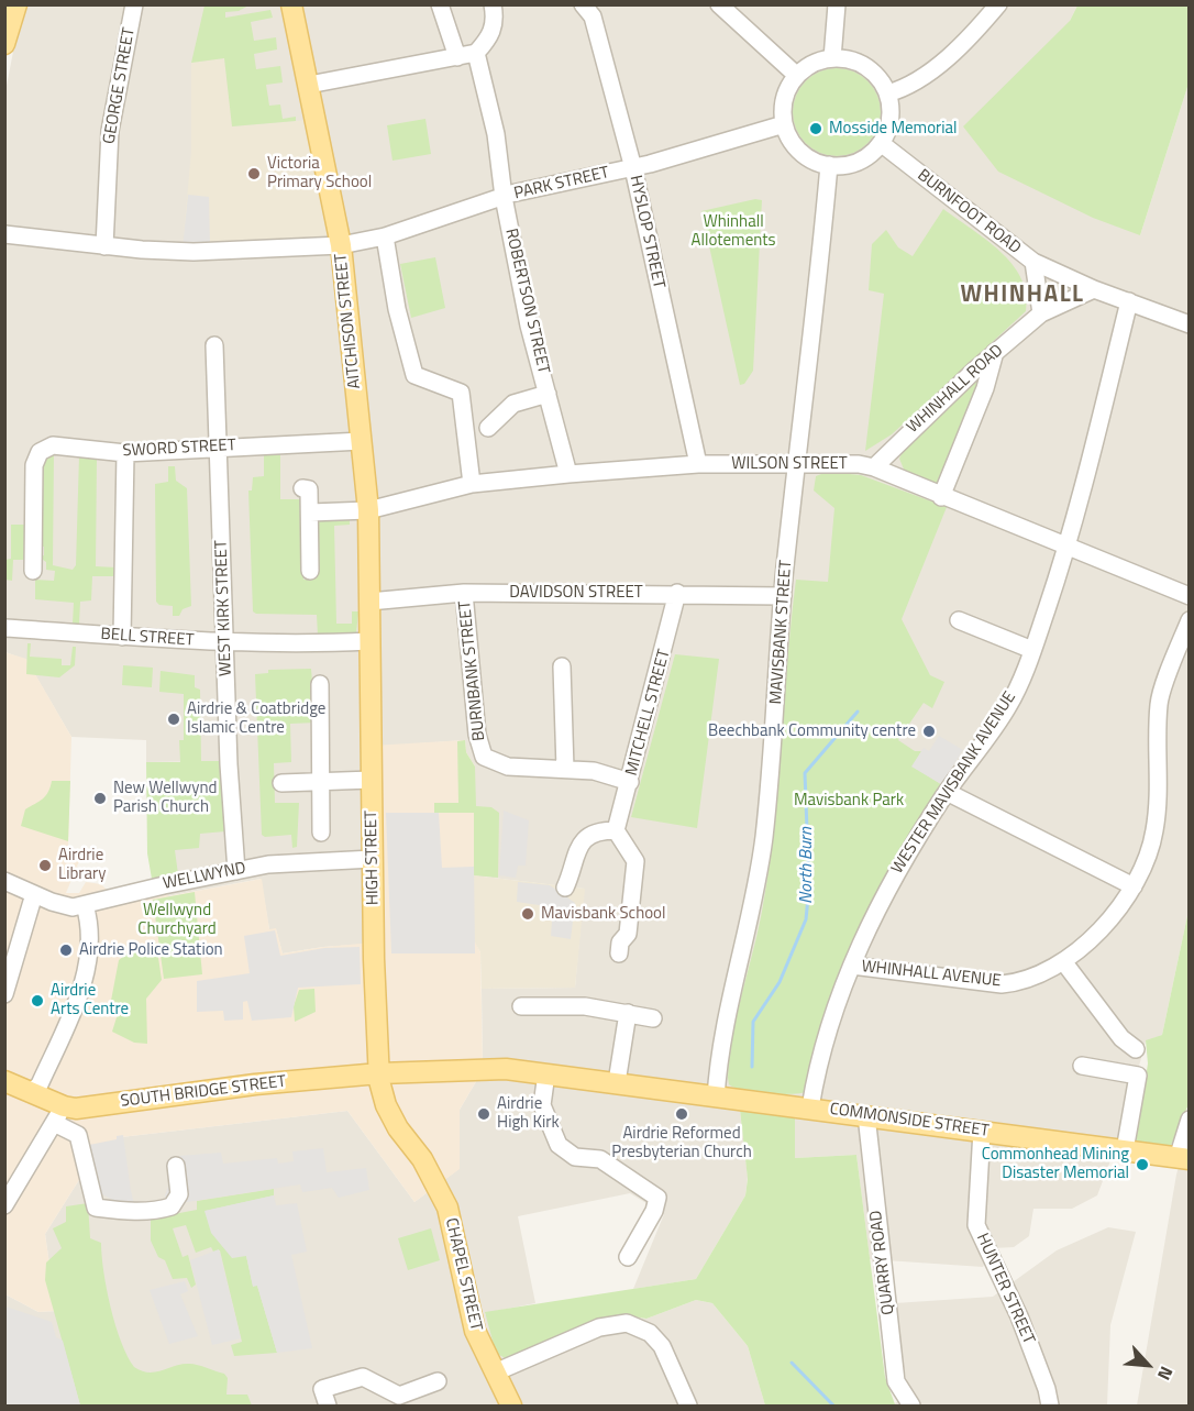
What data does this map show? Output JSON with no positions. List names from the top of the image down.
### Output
{
  "streets": {
    "main road": [
      "AITCHISON STREET",
      "HIGH STREET",
      "SOUTH BRIDGE STREET",
      "COMMONSIDE STREET",
      "CHAPEL STREET"
    ],
    "street": [
      "GEORGE STREET",
      "PARK STREET",
      "BURNFOOT ROAD",
      "HYSLOP STREET",
      "ROBERTSON STREET",
      "WHINHALL ROAD",
      "SWORD STREET",
      "WILSON STREET",
      "DAVIDSON STREET",
      "WEST KIRK STREET",
      "MAVISBANK STREET",
      "BELL STREET",
      "BURNBANK STREET",
      "MITCHELL STREET",
      "WESTER MAVISBANK AVENUE",
      "WELLWYND",
      "WHINHALL AVENUE",
      "QUARRY ROAD",
      "HUNTER STREET"
    ]
  },
  "crossings": [
    ["GEORGE STREET", "PARK STREET"],
    ["PARK STREET", "BURNFOOT ROAD"],
    ["PARK STREET", "HYSLOP STREET"],
    ["PARK STREET", "ROBERTSON STREET"],
    ["PARK STREET", "AITCHISON STREET"],
    ["PARK STREET", "MAVISBANK STREET"],
    ["BURNFOOT ROAD", "WHINHALL ROAD"],
    ["BURNFOOT ROAD", "MAVISBANK STREET"],
    ["HYSLOP STREET", "WILSON STREET"],
    ["ROBERTSON STREET", "WILSON STREET"],
    ["AITCHISON STREET", "SWORD STREET"],
    ["AITCHISON STREET", "WILSON STREET"],
    ["AITCHISON STREET", "DAVIDSON STREET"],
    ["AITCHISON STREET", "BELL STREET"],
    ["AITCHISON STREET", "HIGH STREET"],
    ["WHINHALL ROAD", "WILSON STREET"],
    ["SWORD STREET", "WEST KIRK STREET"],
    ["WILSON STREET", "MAVISBANK STREET"],
    ["WILSON STREET", "WESTER MAVISBANK AVENUE"],
    ["DAVIDSON STREET", "MAVISBANK STREET"],
    ["DAVIDSON STREET", "BURNBANK STREET"],
    ["DAVIDSON STREET", "MITCHELL STREET"],
    ["WEST KIRK STREET", "BELL STREET"],
    ["WEST KIRK STREET", "WELLWYND"],
    ["MAVISBANK STREET", "COMMONSIDE STREET"],
    ["BELL STREET", "HIGH STREET"],
    ["BURNBANK STREET", "MITCHELL STREET"],
    ["WESTER MAVISBANK AVENUE", "WHINHALL AVENUE"],
    ["WESTER MAVISBANK AVENUE", "COMMONSIDE STREET"],
    ["HIGH STREET", "WELLWYND"],
    ["HIGH STREET", "SOUTH BRIDGE STREET"],
    ["HIGH STREET", "CHAPEL STREET"],
    ["SOUTH BRIDGE STREET", "COMMONSIDE STREET"],
    ["COMMONSIDE STREET", "QUARRY ROAD"],
    ["COMMONSIDE STREET", "HUNTER STREET"]
  ],
  "districts": ["WHINHALL"],
  "water": ["North Burn"],
  "parks": ["Whinhall Allotements", "Mavisbank Park", "Wellwynd Churchyard"],
  "places": [
    "Mosside Memorial",
    "Victoria Primary School",
    "Airdrie & Coatbridge Islamic Centre",
    "Beechbank Community centre",
    "New Wellwynd Parish Church",
    "Airdrie Library",
    "Mavisbank School",
    "Airdrie Police Station",
    "Airdrie Arts Centre",
    "Airdrie High Kirk",
    "Airdrie Reformed Presbyterian Church",
    "Commonhead Mining Disaster Memorial"
  ],
  "north": "bottom right"
}
